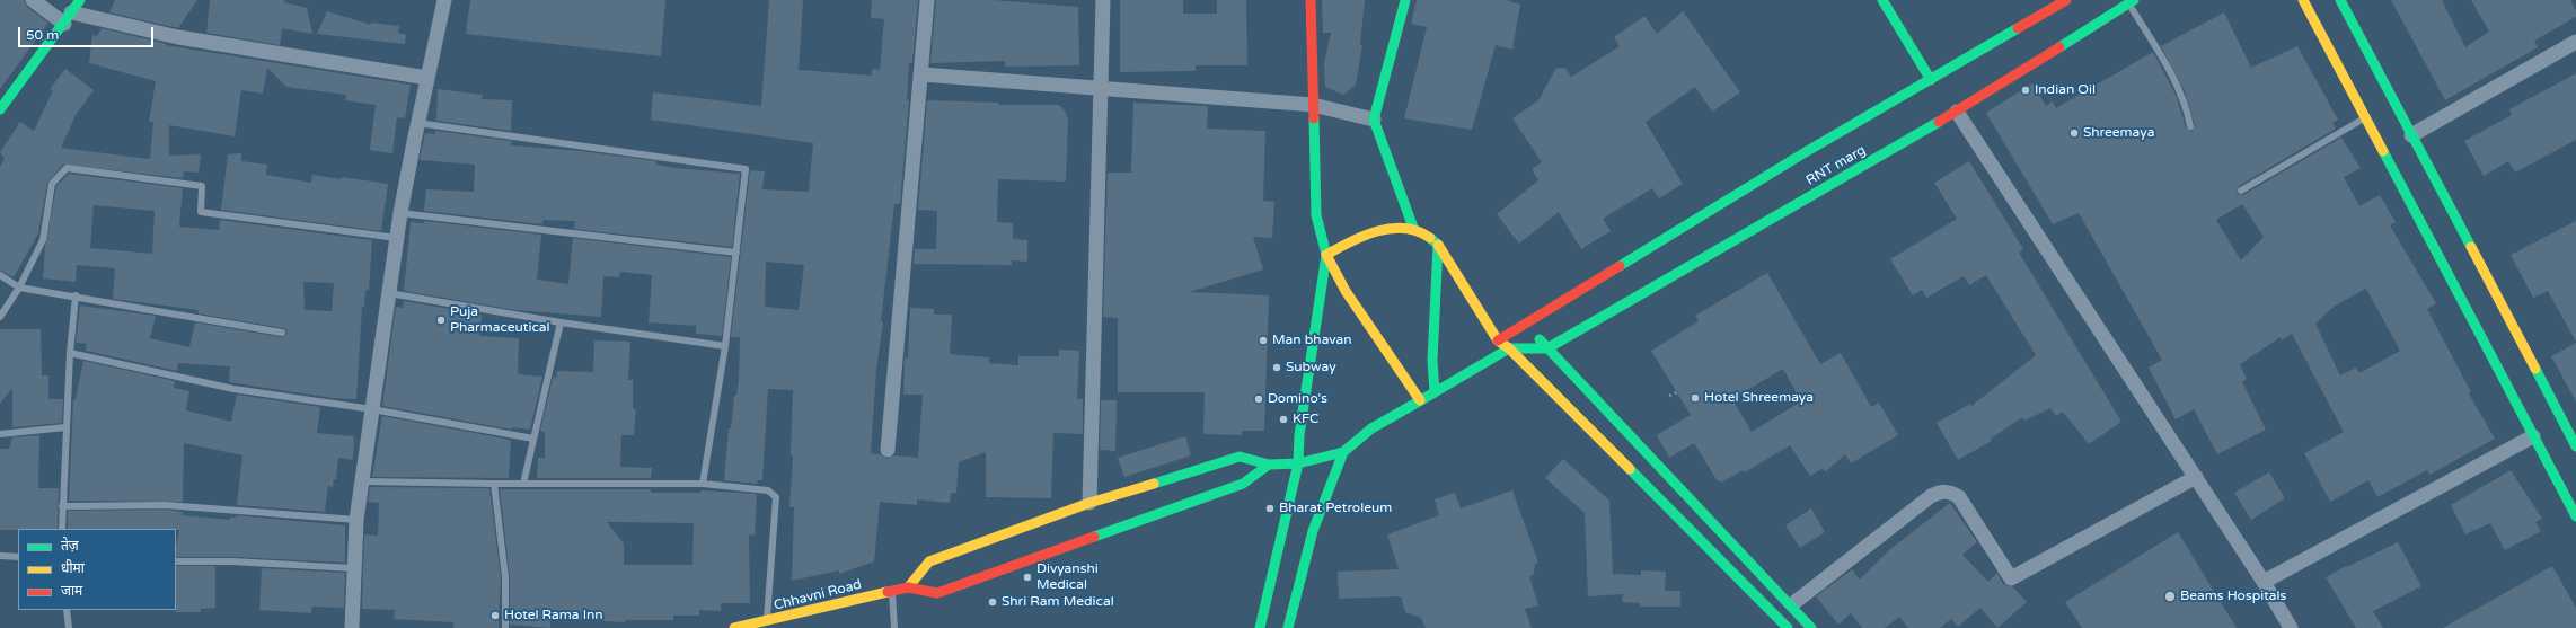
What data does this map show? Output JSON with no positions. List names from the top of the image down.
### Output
{
  "streets": {
    "main road": ["RNT marg", "Chhavni Road"]
  },
  "places": [
    "Indian Oil",
    "Shreemaya",
    "Puja Pharmaceutical",
    "Man bhavan",
    "Subway",
    "Hotel Shreemaya",
    "Domino's",
    "KFC",
    "Bharat Petroleum",
    "Divyanshi Medical",
    "Beams Hospitals",
    "Shri Ram Medical",
    "Hotel Rama Inn"
  ],
  "legend": ["तेज़", "धीमा", "जाम"],
  "scale_bar": "50 m"
}
